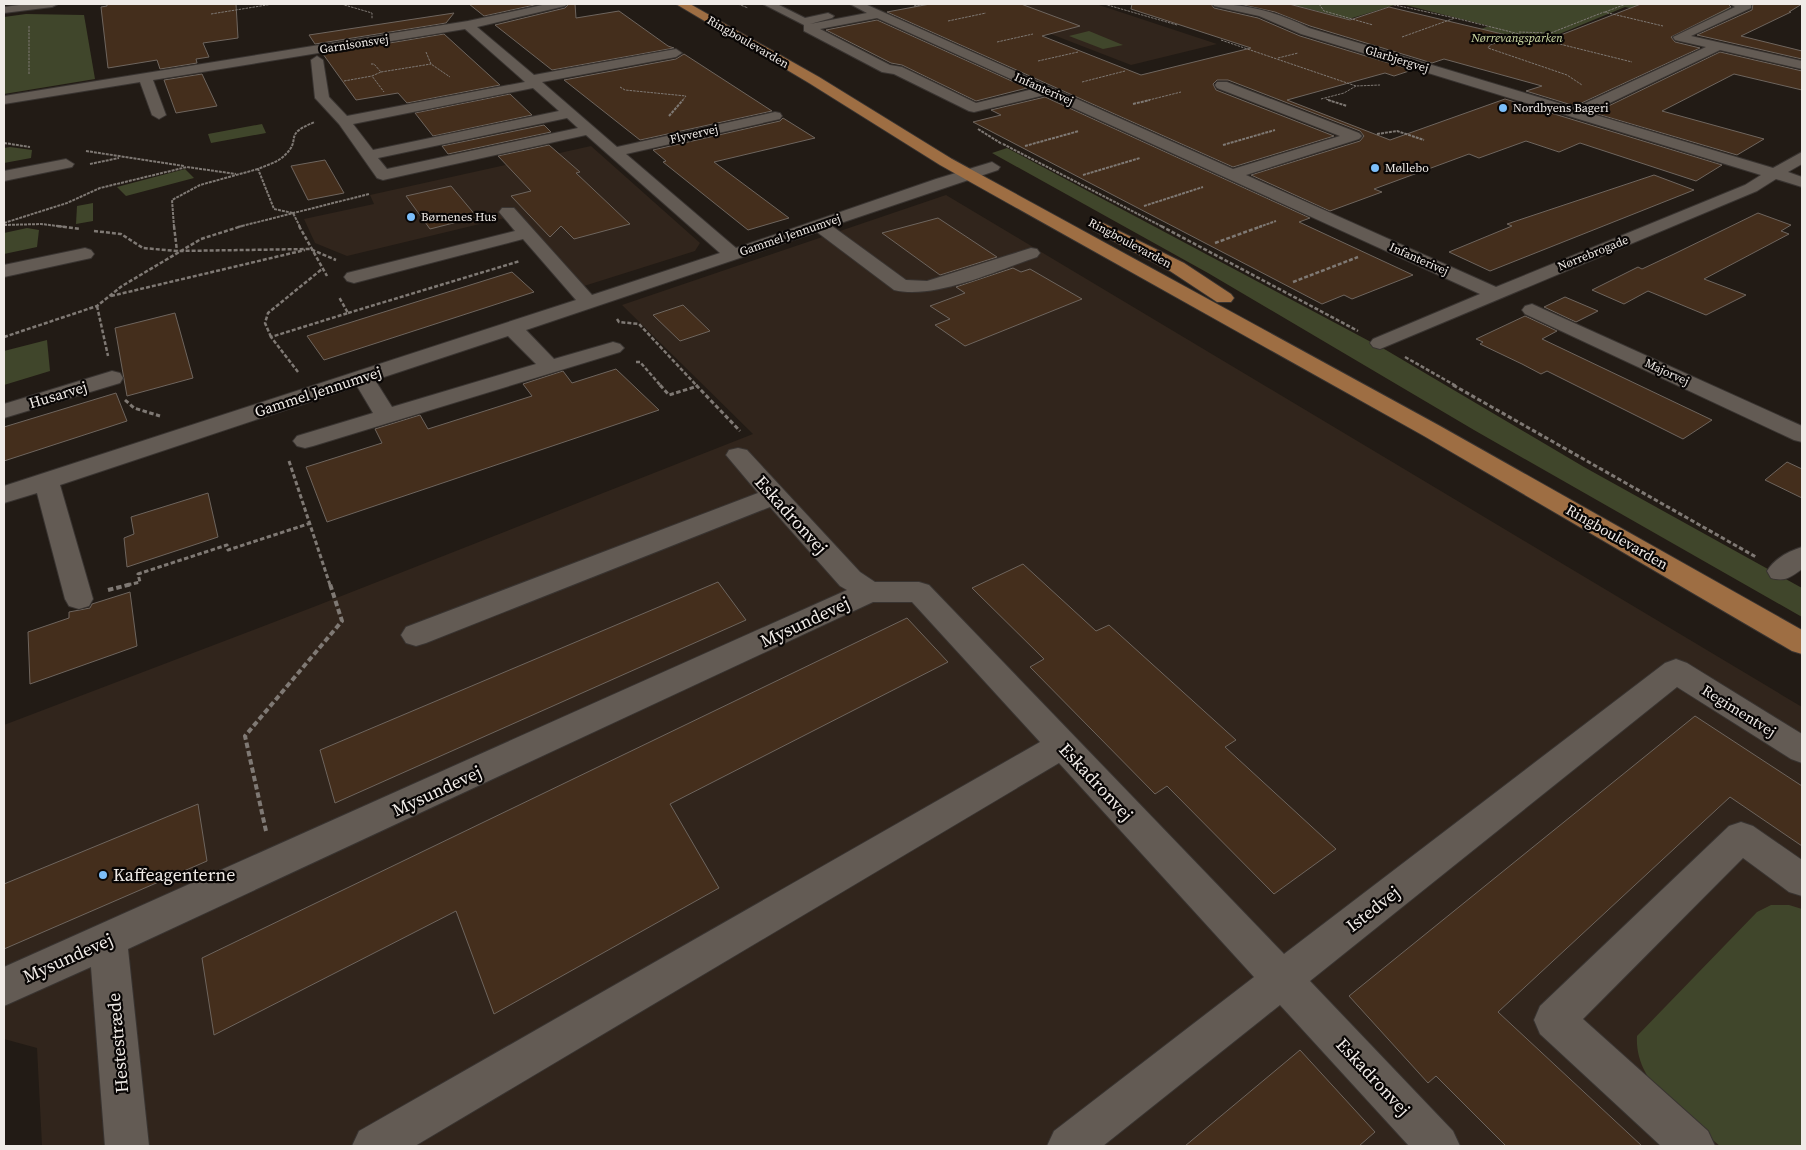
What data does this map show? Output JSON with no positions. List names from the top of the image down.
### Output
{
  "streets": {
    "main road": ["Ringboulevarden"],
    "street": [
      "Garnisonsvej",
      "Glarbjergvej",
      "Infanterivej",
      "Flyvervej",
      "Gammel Jennumvej",
      "Nørrebrogade",
      "Majorvej",
      "Husarvej",
      "Eskadronvej",
      "Mysundevej",
      "Regimentvej",
      "Istedvej",
      "Hestestræde"
    ]
  },
  "crossings": [
    ["Ringboulevarden", "Gammel Jennumvej"],
    ["Glarbjergvej", "Nørrebrogade"],
    ["Infanterivej", "Nørrebrogade"],
    ["Eskadronvej", "Mysundevej"],
    ["Eskadronvej", "Istedvej"],
    ["Mysundevej", "Hestestræde"],
    ["Regimentvej", "Istedvej"]
  ],
  "parks": ["Nørrevangsparken"],
  "places": [
    "Nordbyens Bageri",
    "Møllebo",
    "Børnenes Hus",
    "Kaffeagenterne"
  ]
}
